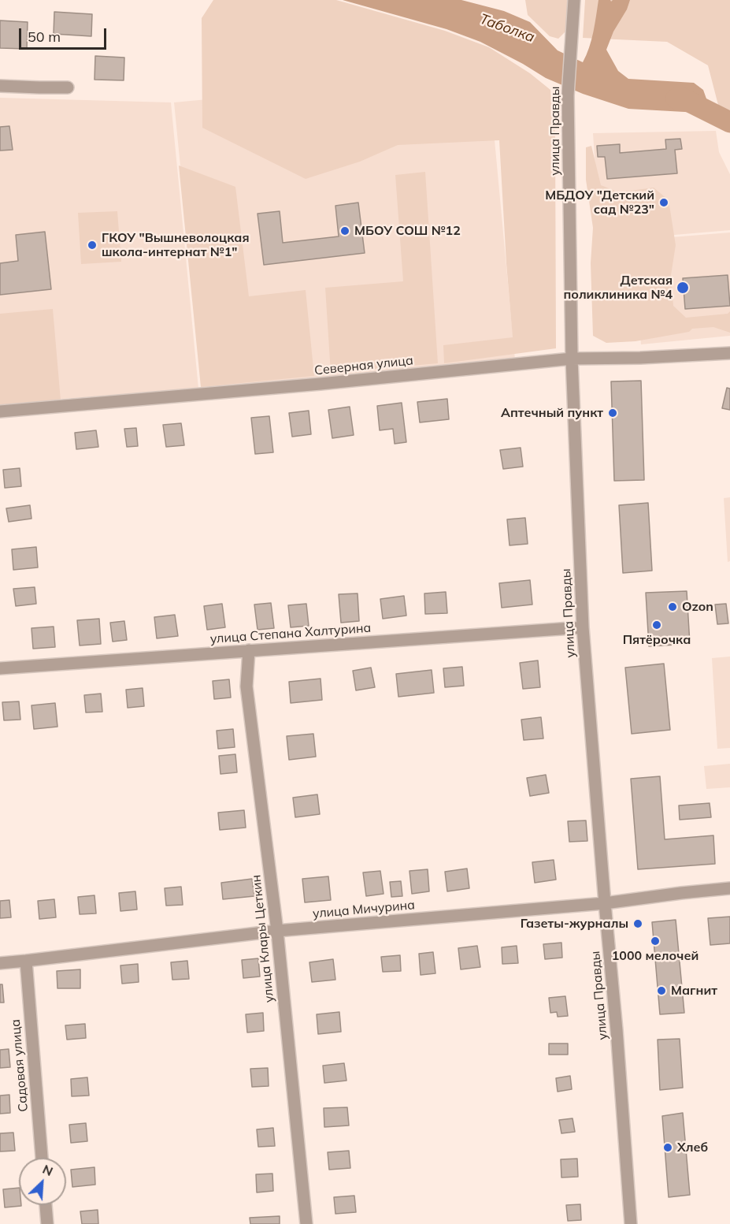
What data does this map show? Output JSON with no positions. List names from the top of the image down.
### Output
{
  "streets": {
    "street": [
      "улица Правды",
      "Северная улица",
      "улица Степана Халтурина",
      "улица Мичурина",
      "улица Клары Цеткин",
      "Садовая улица"
    ]
  },
  "crossings": [
    ["улица Правды", "Северная улица"],
    ["улица Правды", "улица Степана Халтурина"],
    ["улица Правды", "улица Мичурина"],
    ["улица Степана Халтурина", "улица Клары Цеткин"],
    ["улица Мичурина", "улица Клары Цеткин"],
    ["улица Мичурина", "Садовая улица"]
  ],
  "water": ["Таболка"],
  "places": [
    "МБДОУ \"Детский сад №23\"",
    "МБОУ СОШ №12",
    "ГКОУ \"Вышневолоцкая школа-интернат №1\"",
    "Детская поликлиника №4",
    "Аптечный пункт",
    "Ozon",
    "Пятёрочка",
    "Газеты-журналы",
    "1000 мелочей",
    "Магнит",
    "Хлеб"
  ],
  "scale_bar": "50 m",
  "north": "top right"
}
